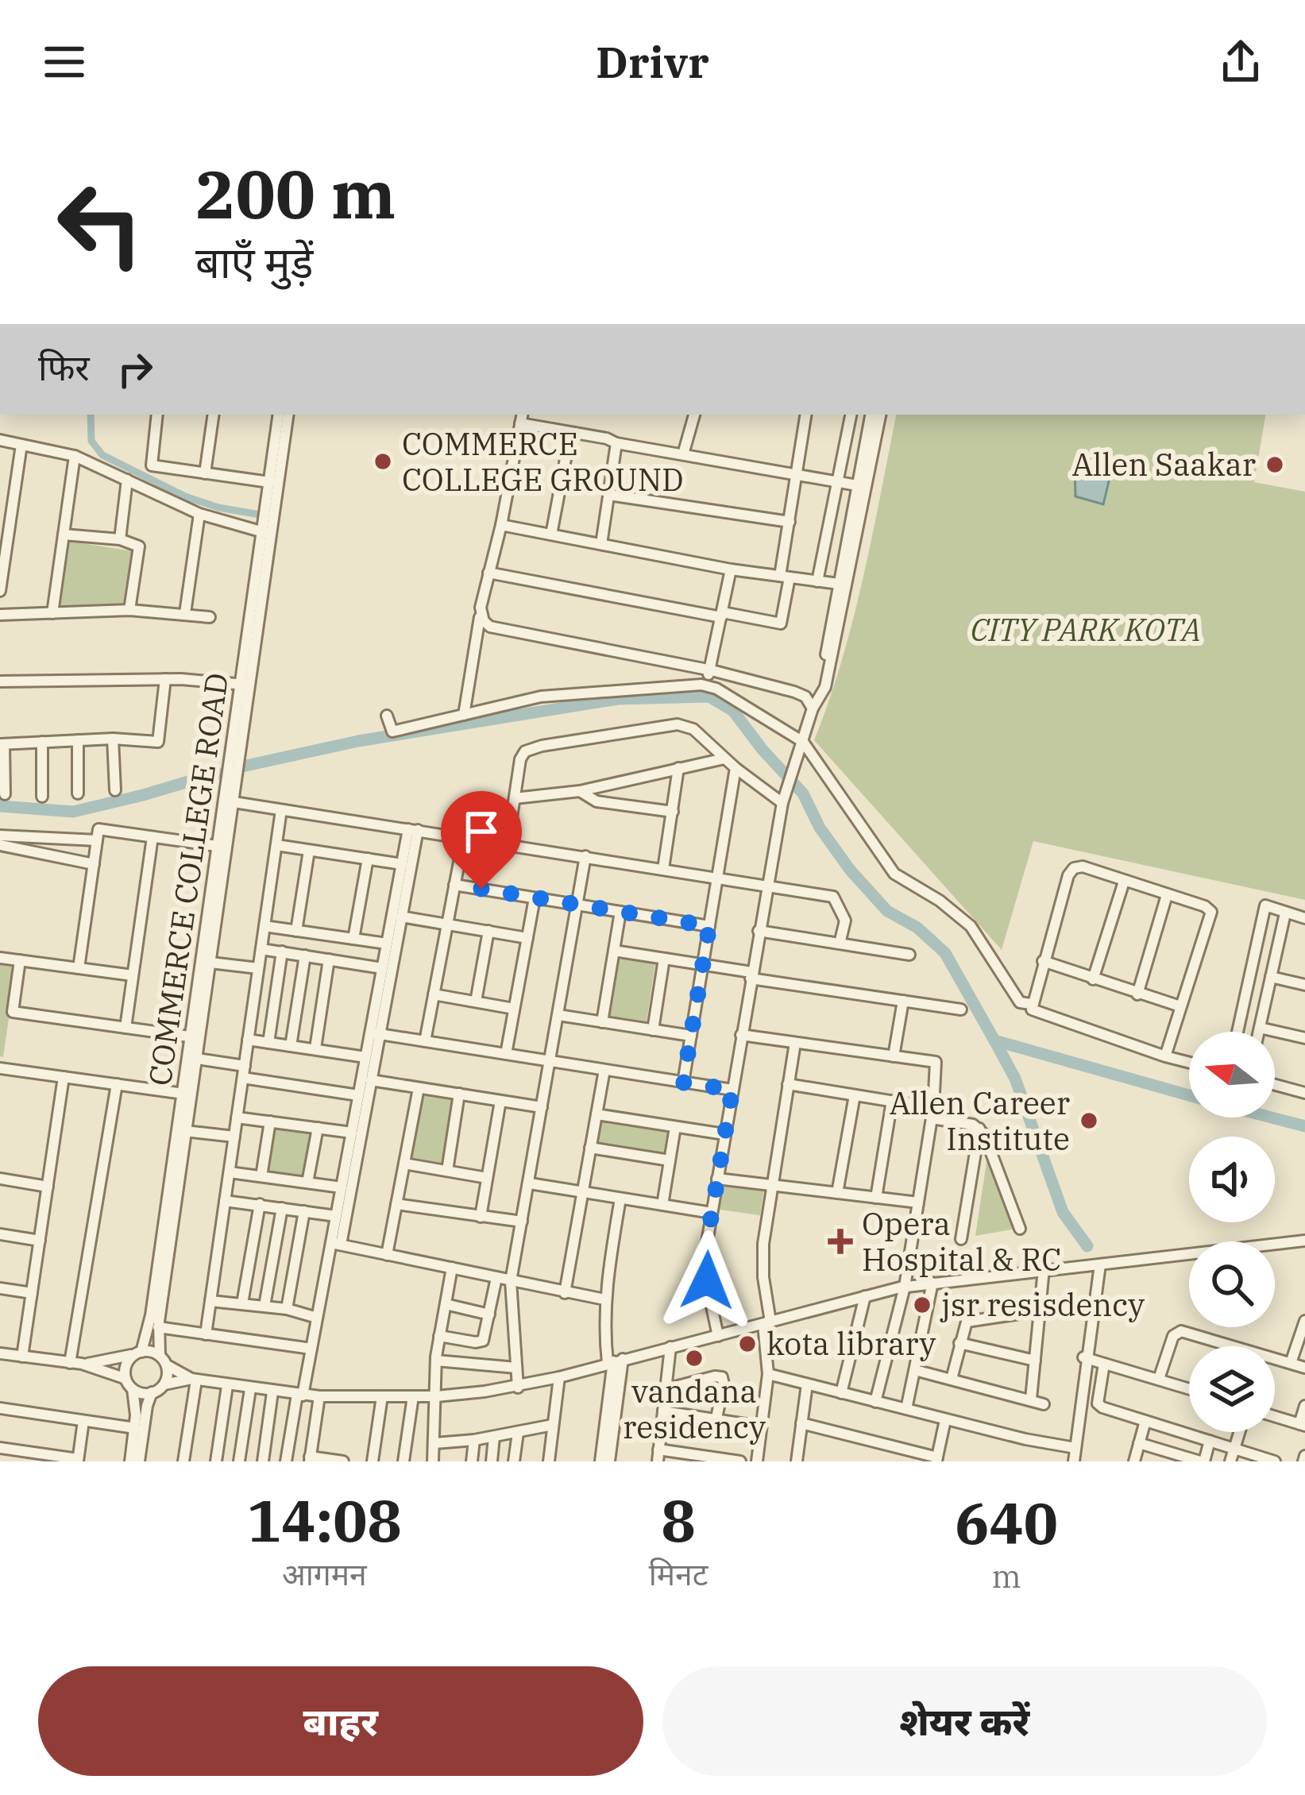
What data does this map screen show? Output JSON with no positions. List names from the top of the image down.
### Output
{
  "streets": {
    "street": ["COMMERCE COLLEGE ROAD"]
  },
  "parks": ["CITY PARK KOTA"],
  "places": {
    "other": [
      "COMMERCE COLLEGE GROUND",
      "Allen Saakar",
      "Allen Career Institute",
      "jsr resisdency",
      "kota library",
      "vandana residency"
    ],
    "health": ["Opera Hospital & RC"]
  },
  "north": "left",
  "page": {
    "header": "Drivr",
    "turn": ["200 m", "बाएँ मुड़ें"],
    "then": "फिर",
    "eta": [
      "14:08",
      "आगमन",
      "8",
      "मिनट",
      "640",
      "m"
    ],
    "buttons": ["बाहर", "शेयर करें"]
  }
}
